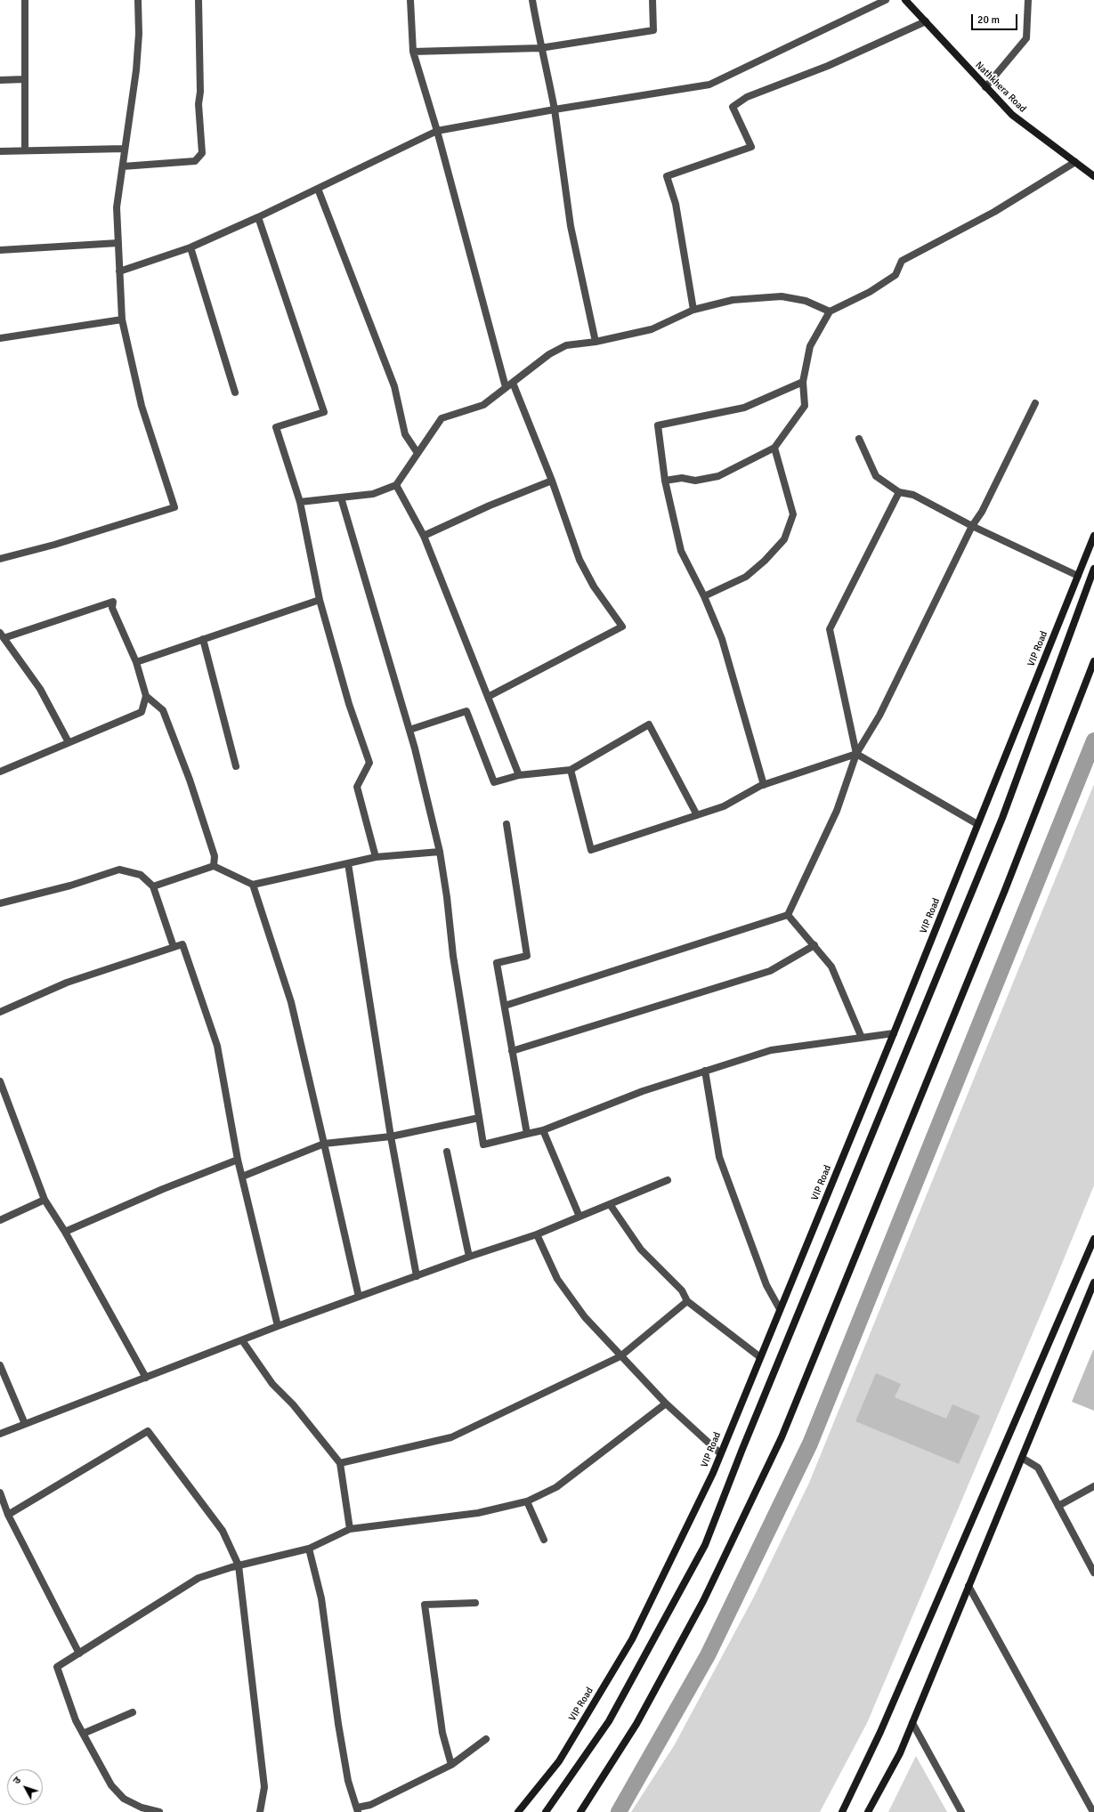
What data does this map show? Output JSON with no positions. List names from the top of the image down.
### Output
{
  "streets": {
    "street": ["Nathkhera Road", "VIP Road"]
  },
  "scale_bar": "20 m",
  "north": "top left"
}
